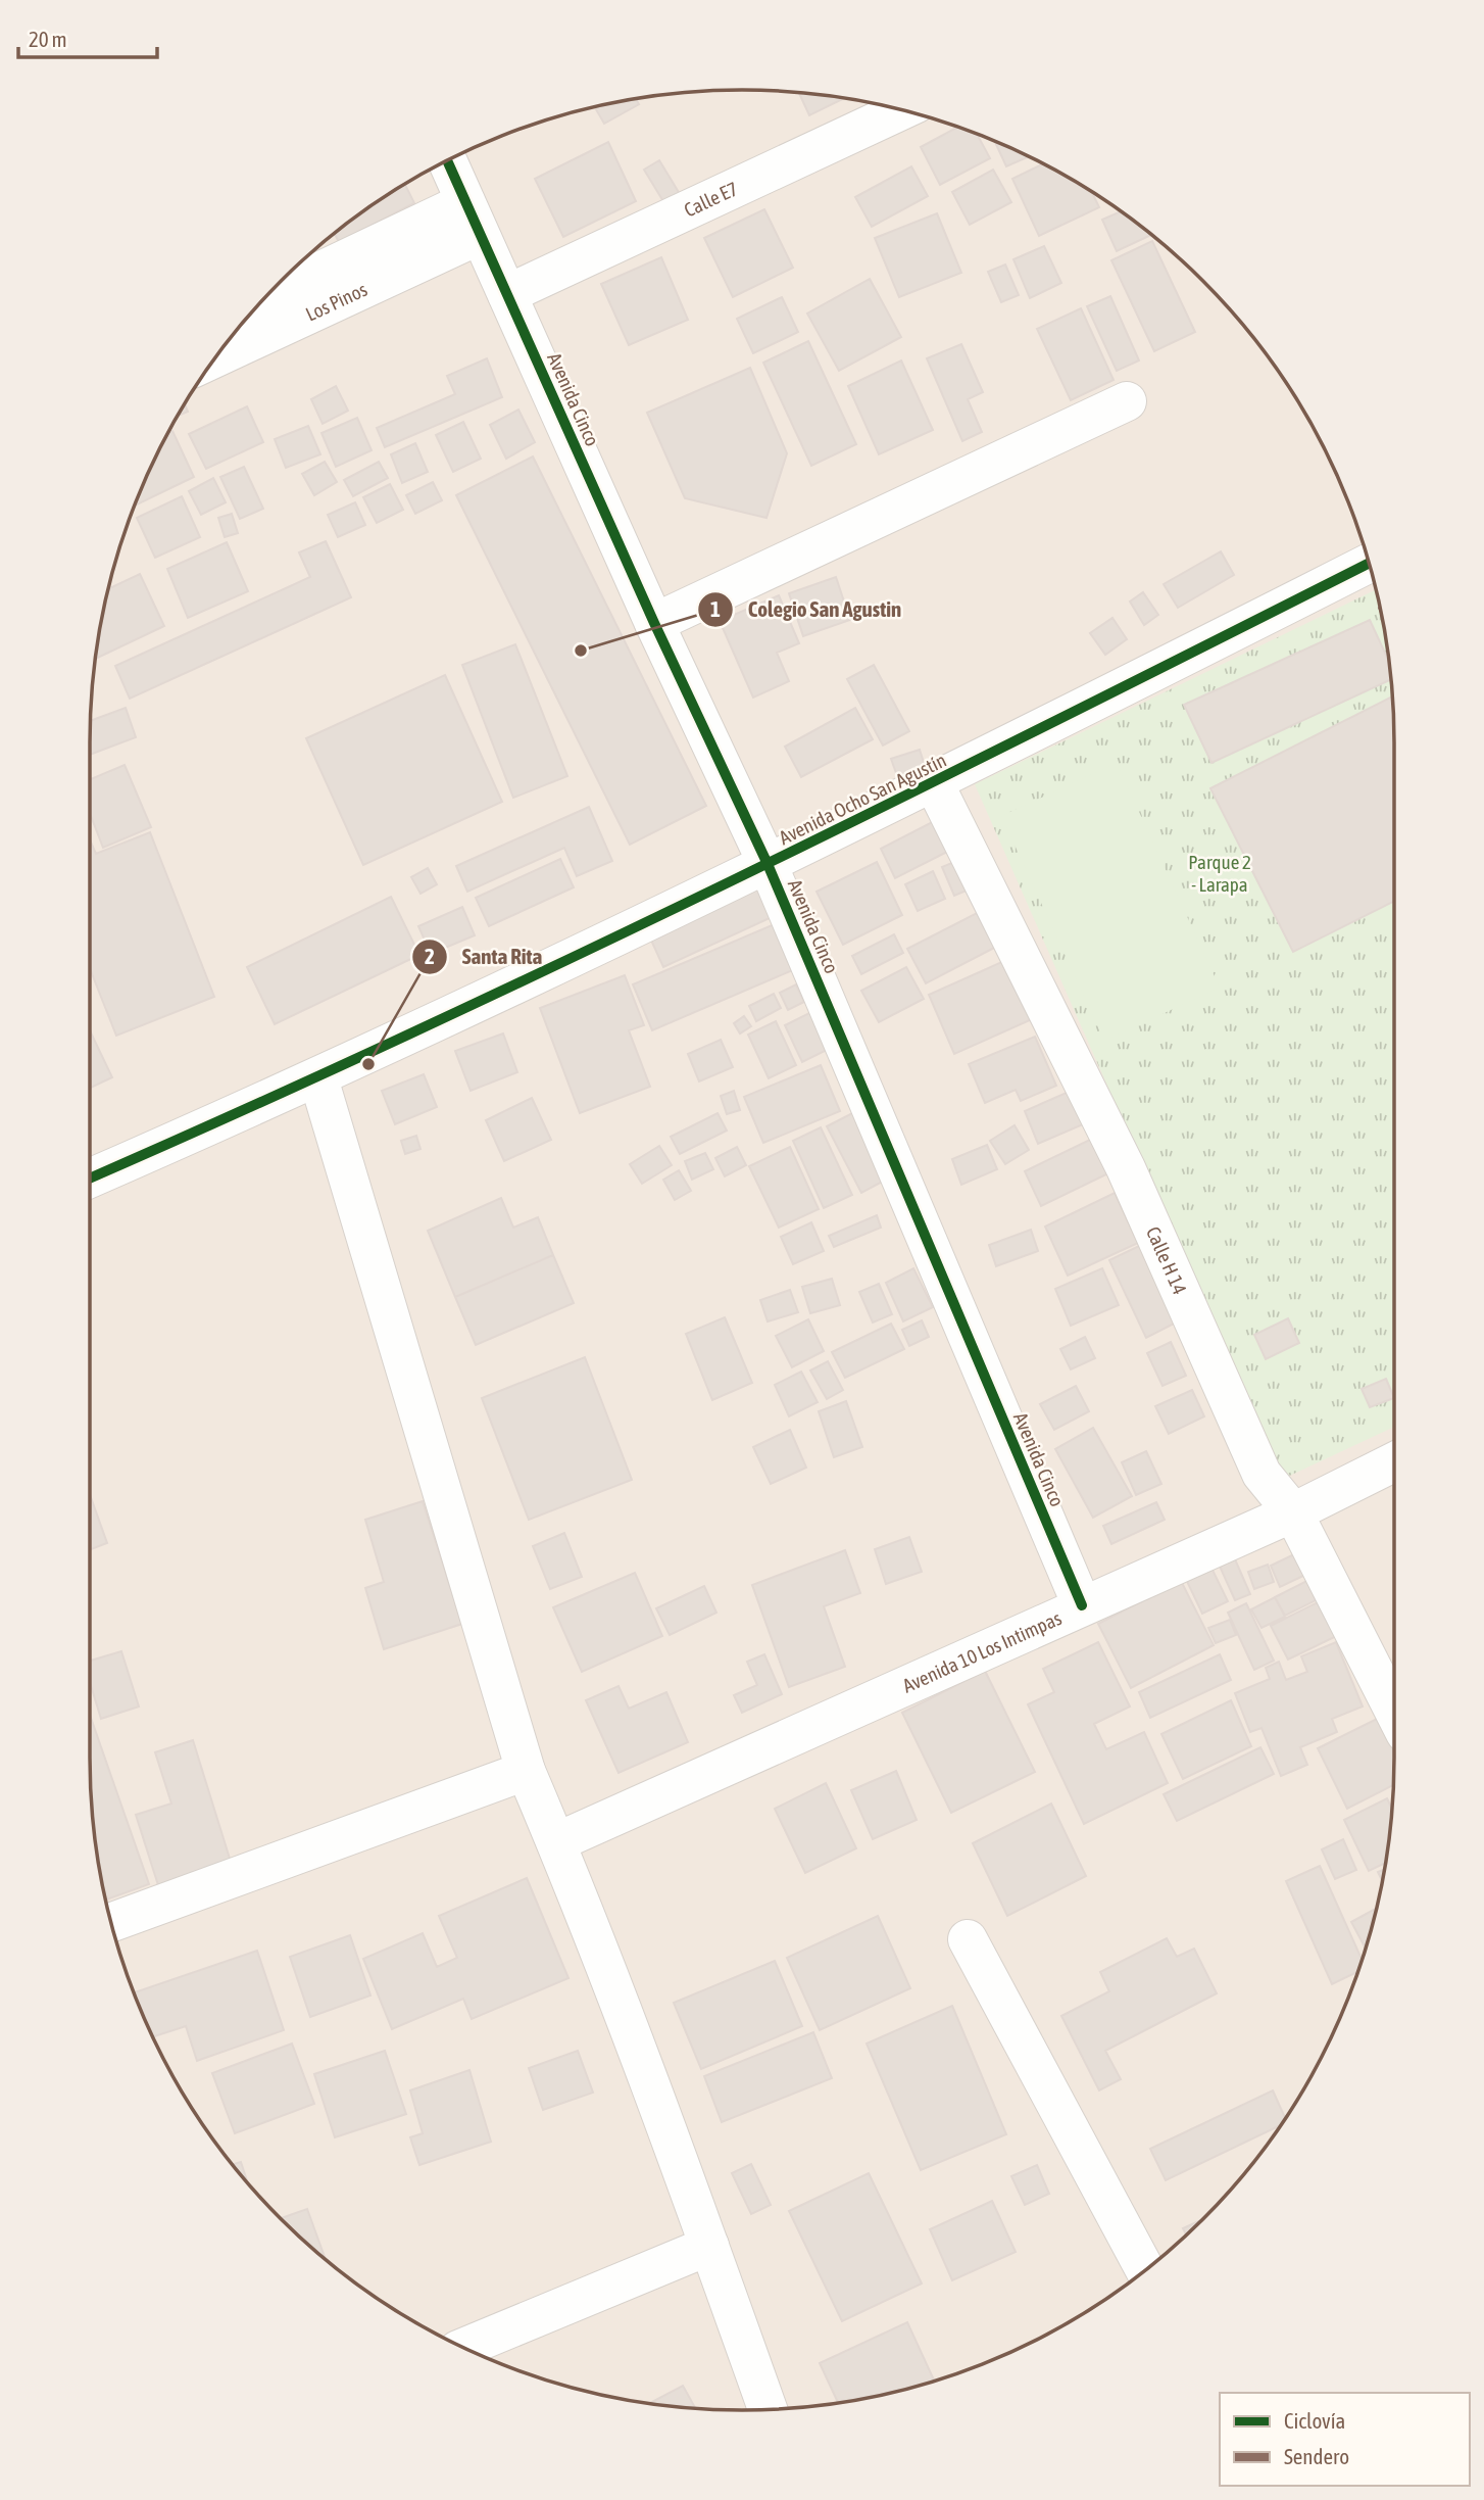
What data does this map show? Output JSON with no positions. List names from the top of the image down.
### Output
{
  "streets": {
    "street": [
      "Calle E7",
      "Los Pinos",
      "Avenida Cinco",
      "Avenida Ocho San Agustín",
      "Calle H 14",
      "Avenida 10 Los Intimpas"
    ]
  },
  "crossings": [
    ["Calle E7", "Avenida Cinco"],
    ["Los Pinos", "Avenida Cinco"],
    ["Avenida Cinco", "Avenida Ocho San Agustín"],
    ["Avenida Cinco", "Avenida 10 Los Intimpas"],
    ["Avenida Ocho San Agustín", "Calle H 14"],
    ["Calle H 14", "Avenida 10 Los Intimpas"]
  ],
  "parks": ["Parque 2 - Larapa"],
  "places": ["Colegio San Agustin", "Santa Rita"],
  "legend": ["Ciclovía", "Sendero"],
  "scale_bar": "20 m"
}
